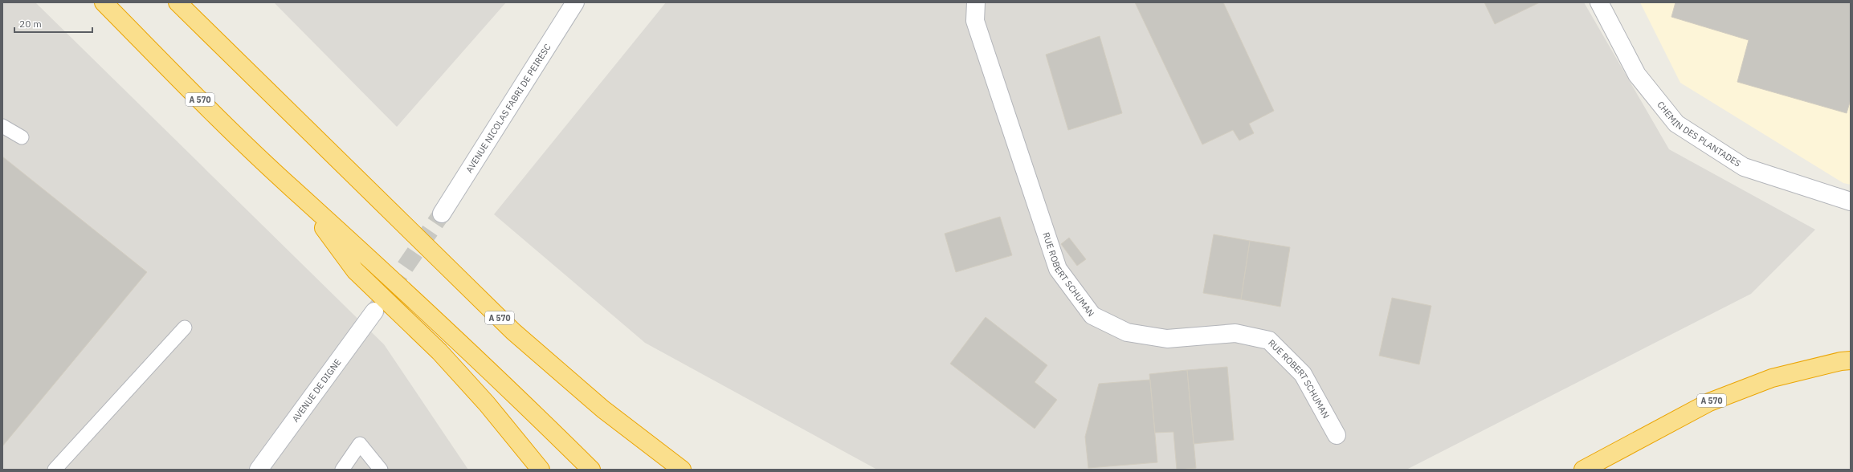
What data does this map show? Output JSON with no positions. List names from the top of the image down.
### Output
{
  "streets": {
    "highway": ["A 570"],
    "street": [
      "AVENUE NICOLAS FABRI DE PEIRESC",
      "CHEMIN DES PLANTADES",
      "RUE ROBERT SCHUMAN",
      "AVENUE DE DIGNE"
    ]
  },
  "scale_bar": "20 m"
}
